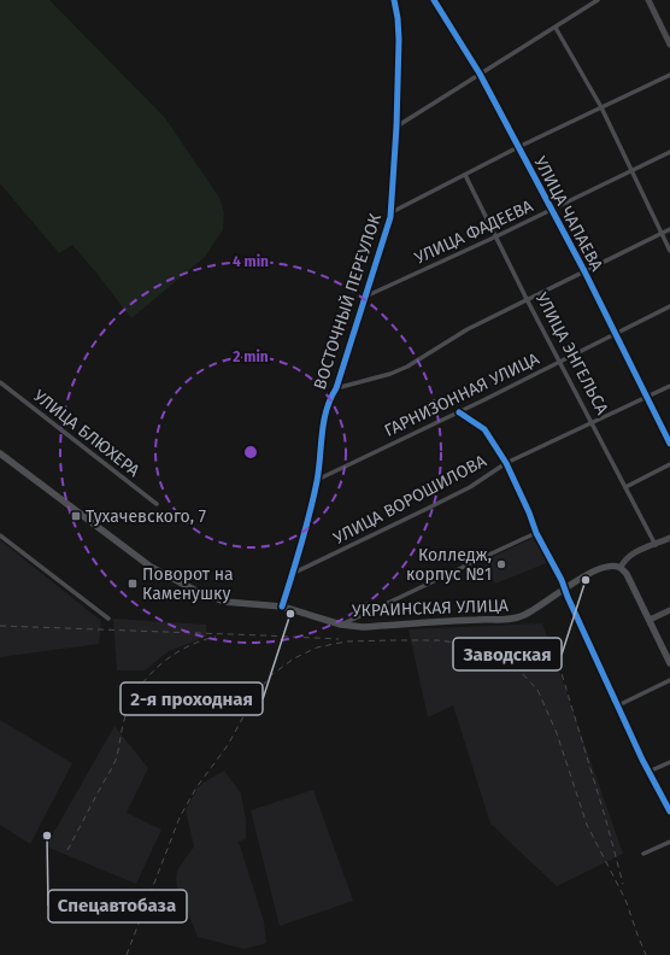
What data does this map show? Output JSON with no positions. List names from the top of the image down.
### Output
{
  "streets": {
    "main road": ["УКРАИНСКАЯ УЛИЦА"],
    "street": [
      "УЛИЦА ЧАПАЕВА",
      "УЛИЦА ФАДЕЕВА",
      "ВОСТОЧНЫЙ ПЕРЕУЛОК",
      "УЛИЦА ЭНГЕЛЬСА",
      "ГАРНИЗОННАЯ УЛИЦА",
      "УЛИЦА БЛЮХЕРА",
      "УЛИЦА ВОРОШИЛОВА"
    ]
  },
  "crossings": [
    ["УЛИЦА ЧАПАЕВА", "УЛИЦА ФАДЕЕВА"],
    ["УЛИЦА ЧАПАЕВА", "ГАРНИЗОННАЯ УЛИЦА"],
    ["УЛИЦА ЧАПАЕВА", "УЛИЦА ВОРОШИЛОВА"],
    ["УЛИЦА ФАДЕЕВА", "ВОСТОЧНЫЙ ПЕРЕУЛОК"],
    ["УЛИЦА ФАДЕЕВА", "УЛИЦА ЭНГЕЛЬСА"],
    ["ВОСТОЧНЫЙ ПЕРЕУЛОК", "ГАРНИЗОННАЯ УЛИЦА"],
    ["ВОСТОЧНЫЙ ПЕРЕУЛОК", "УЛИЦА ВОРОШИЛОВА"],
    ["ВОСТОЧНЫЙ ПЕРЕУЛОК", "УКРАИНСКАЯ УЛИЦА"],
    ["УЛИЦА ЭНГЕЛЬСА", "ГАРНИЗОННАЯ УЛИЦА"],
    ["УЛИЦА ЭНГЕЛЬСА", "УЛИЦА ВОРОШИЛОВА"]
  ],
  "places": {
    "transit": ["Тухачевского, 7", "Поворот на Каменушку"],
    "other": [
      "Колледж, корпус №1",
      "Заводская",
      "2-я проходная",
      "Спецавтобаза"
    ]
  },
  "rings": ["4 min", "2 min"]
}
